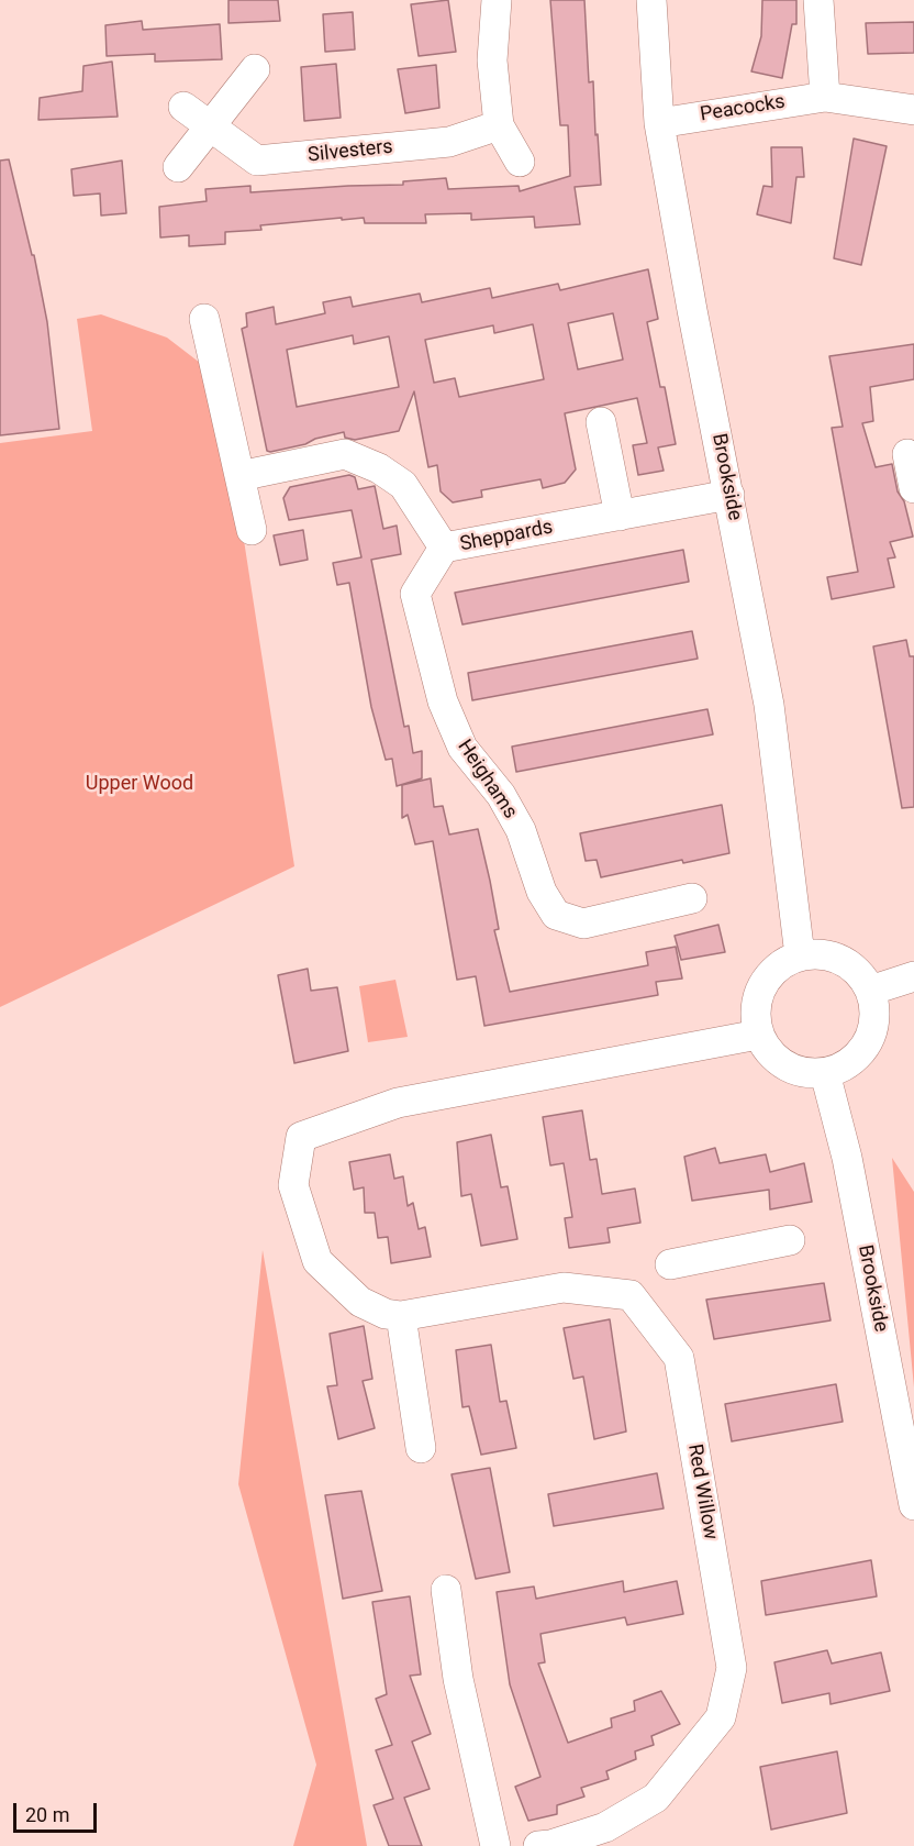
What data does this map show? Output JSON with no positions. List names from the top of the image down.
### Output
{
  "streets": {
    "street": [
      "Peacocks",
      "Silvesters",
      "Brookside",
      "Sheppards",
      "Heighams",
      "Red Willow"
    ]
  },
  "crossings": [
    ["Peacocks", "Brookside"],
    ["Brookside", "Sheppards"],
    ["Brookside", "Red Willow"],
    ["Sheppards", "Heighams"]
  ],
  "parks": ["Upper Wood"],
  "scale_bar": "20 m"
}
